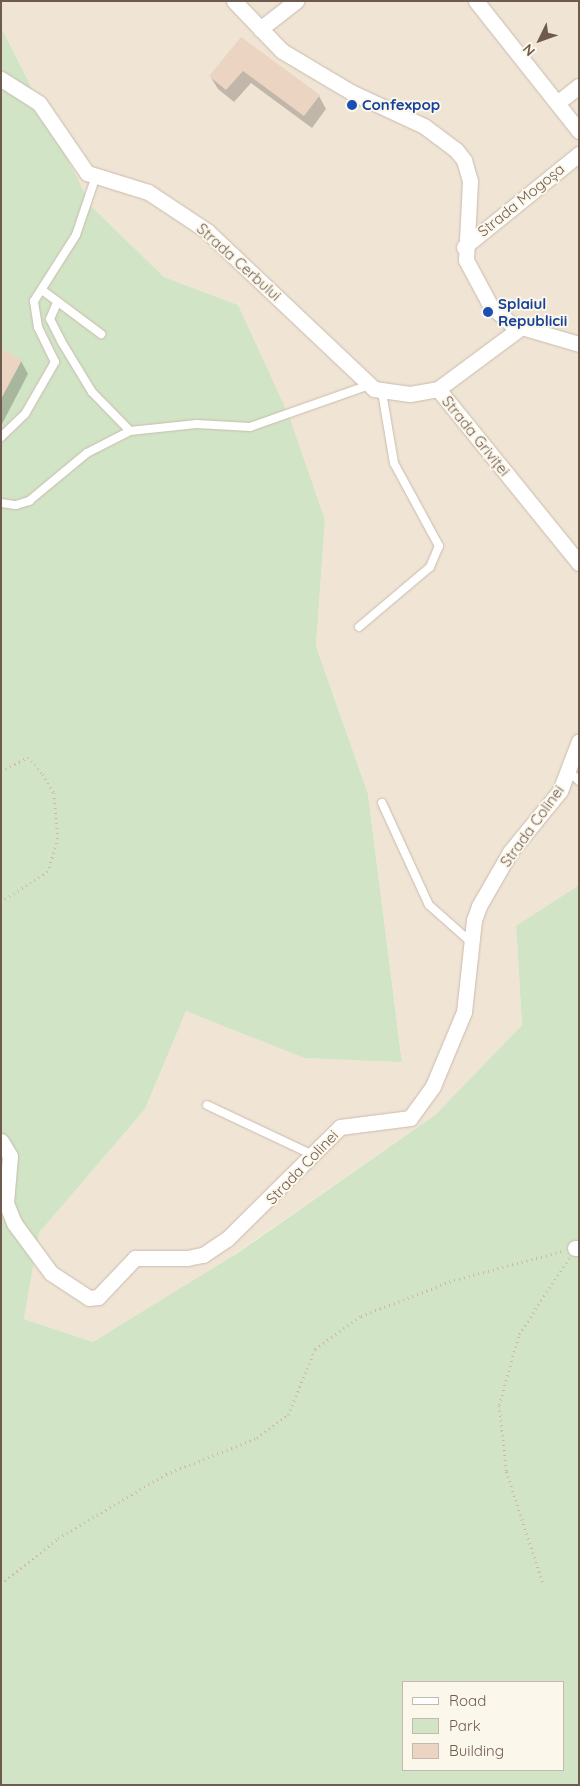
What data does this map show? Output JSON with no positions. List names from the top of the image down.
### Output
{
  "streets": {
    "street": [
      "Strada Mogoșa",
      "Strada Cerbului",
      "Strada Griviței",
      "Strada Colinei"
    ]
  },
  "places": ["Confexpop", "Splaiul Republicii"],
  "legend": ["Road", "Park", "Building"],
  "north": "bottom left"
}
